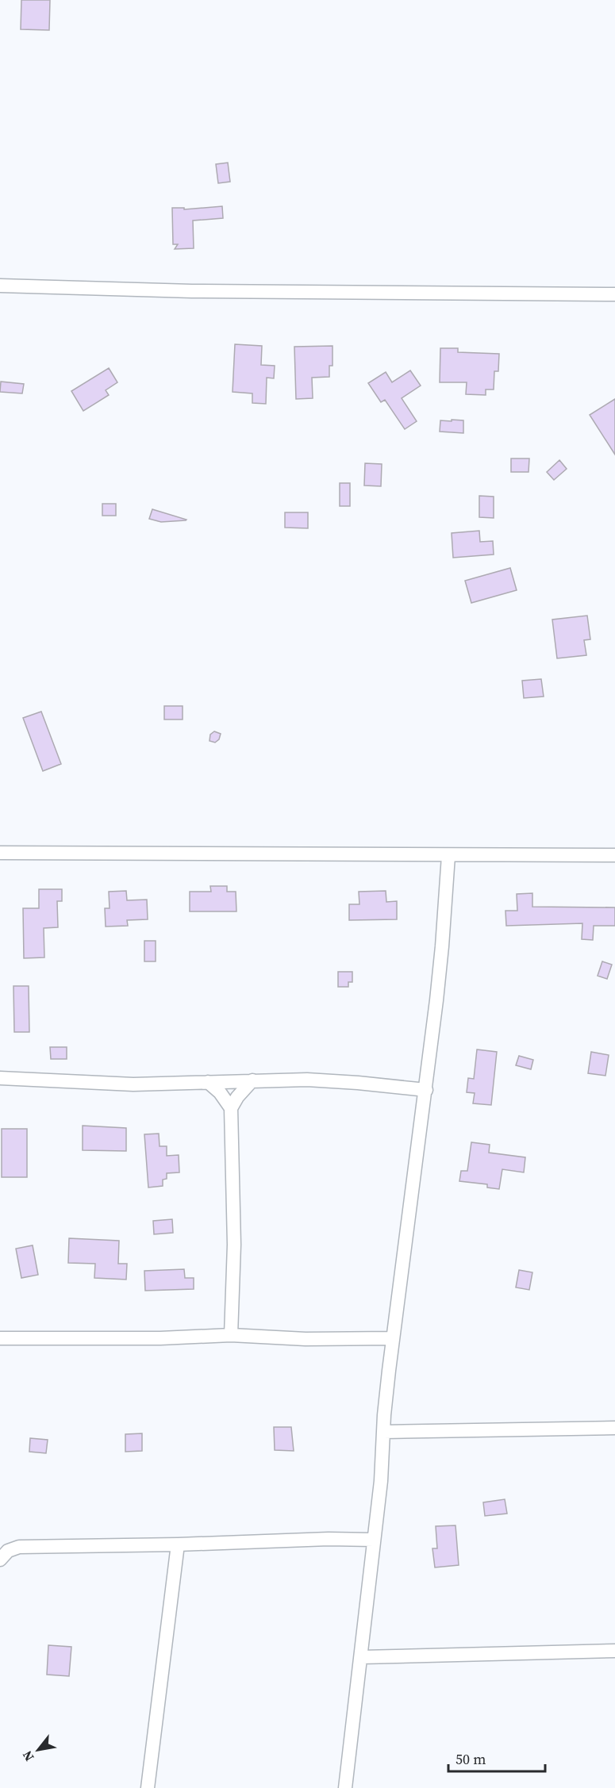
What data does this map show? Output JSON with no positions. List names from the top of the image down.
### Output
{
  "scale_bar": "50 m",
  "north": "bottom left"
}
